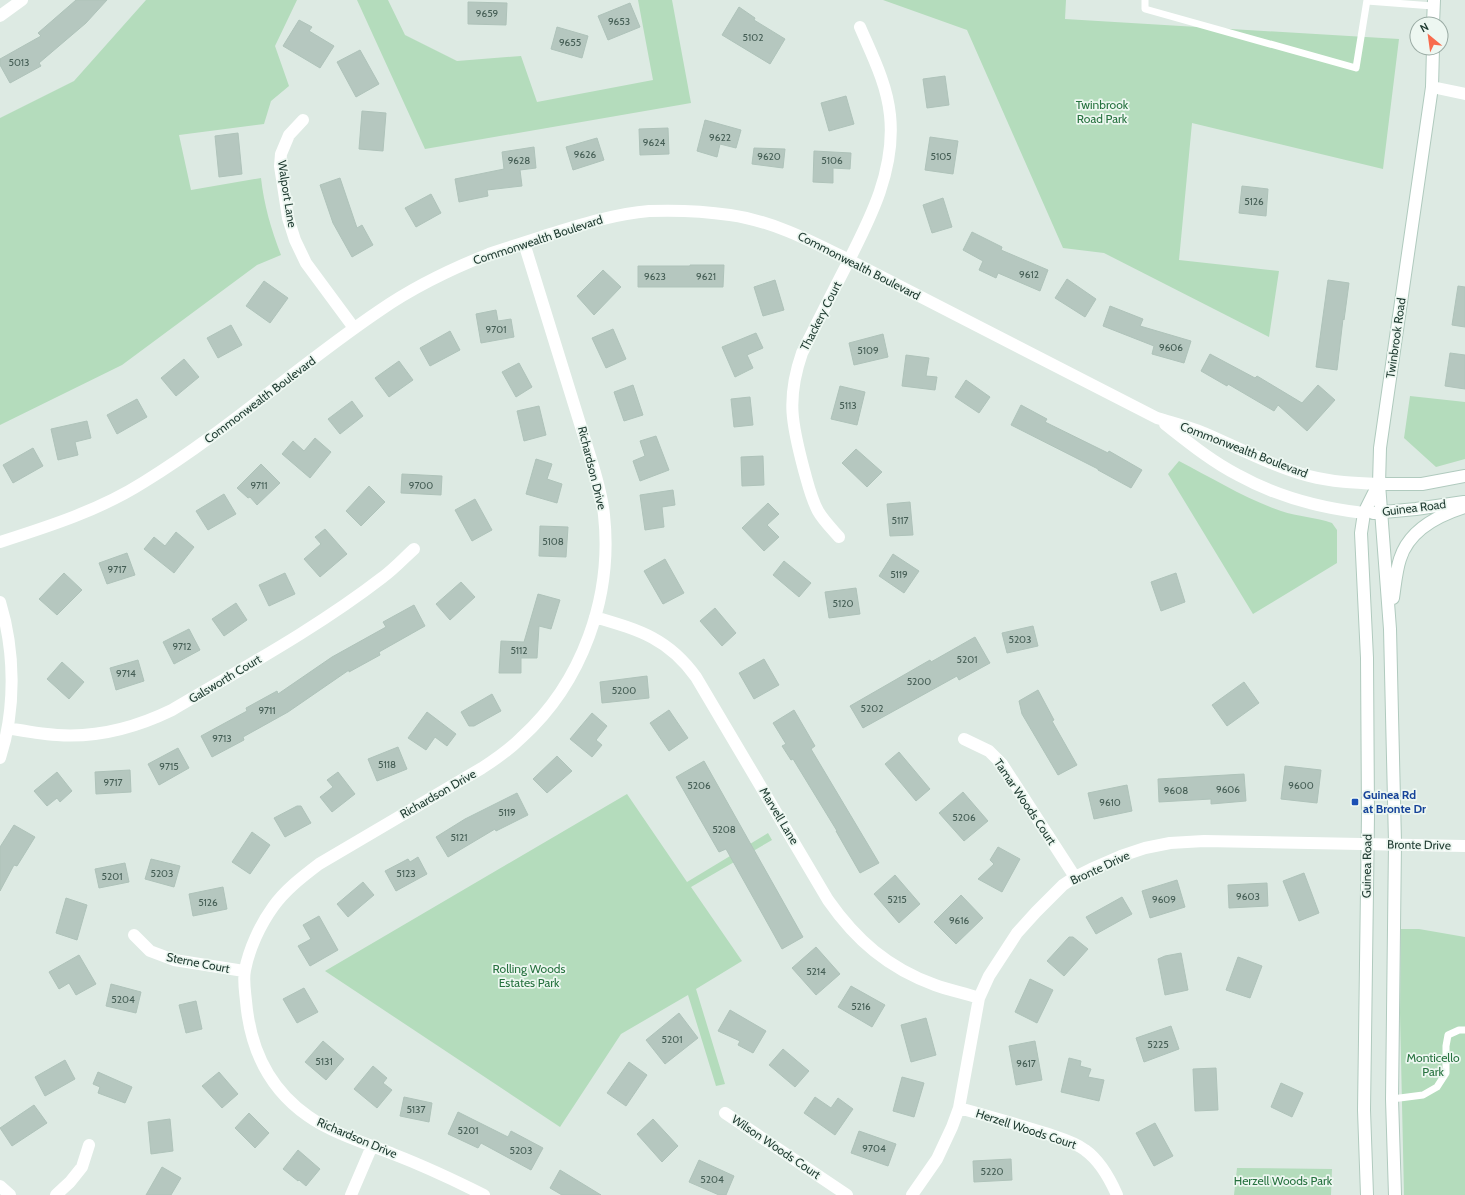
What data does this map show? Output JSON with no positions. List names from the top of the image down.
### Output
{
  "streets": {
    "street": [
      "Walport Lane",
      "Commonwealth Boulevard",
      "Thackery Court",
      "Twinbrook Road",
      "Richardson Drive",
      "Guinea Road",
      "Galsworth Court",
      "Tamar Woods Court",
      "Marvell Lane",
      "Bronte Drive",
      "Sterne Court",
      "Herzell Woods Court",
      "Wilson Woods Court"
    ]
  },
  "crossings": [
    ["Walport Lane", "Commonwealth Boulevard"],
    ["Commonwealth Boulevard", "Thackery Court"],
    ["Commonwealth Boulevard", "Twinbrook Road"],
    ["Commonwealth Boulevard", "Richardson Drive"],
    ["Commonwealth Boulevard", "Guinea Road"],
    ["Twinbrook Road", "Guinea Road"],
    ["Richardson Drive", "Marvell Lane"],
    ["Richardson Drive", "Sterne Court"],
    ["Guinea Road", "Bronte Drive"],
    ["Tamar Woods Court", "Bronte Drive"],
    ["Marvell Lane", "Bronte Drive"],
    ["Bronte Drive", "Herzell Woods Court"]
  ],
  "parks": [
    "Twinbrook Road Park",
    "Rolling Woods Estates Park",
    "Monticello Park",
    "Herzell Woods Park"
  ],
  "places": {
    "transit": ["Guinea Rd at Bronte Dr"]
  },
  "house_numbers": [
    "9659",
    "9653",
    "5102",
    "9655",
    "5013",
    "9622",
    "9624",
    "9626",
    "9620",
    "5105",
    "9628",
    "5106",
    "5126",
    "9612",
    "9623",
    "9621",
    "9701",
    "9606",
    "5109",
    "5113",
    "9711",
    "9700",
    "5117",
    "5108",
    "9717",
    "5119",
    "5120",
    "5203",
    "9712",
    "5112",
    "5201",
    "9714",
    "5200",
    "5200",
    "5202",
    "9711",
    "9713",
    "5118",
    "9715",
    "9717",
    "5206",
    "9600",
    "9606",
    "9608",
    "9610",
    "5119",
    "5206",
    "5208",
    "5121",
    "5203",
    "5123",
    "5201",
    "9603",
    "5215",
    "9609",
    "5126",
    "9616",
    "5214",
    "5204",
    "5216",
    "5201",
    "5225",
    "5131",
    "9617",
    "5137",
    "5201",
    "9704",
    "5203",
    "5220",
    "5204"
  ],
  "north": "top left"
}
